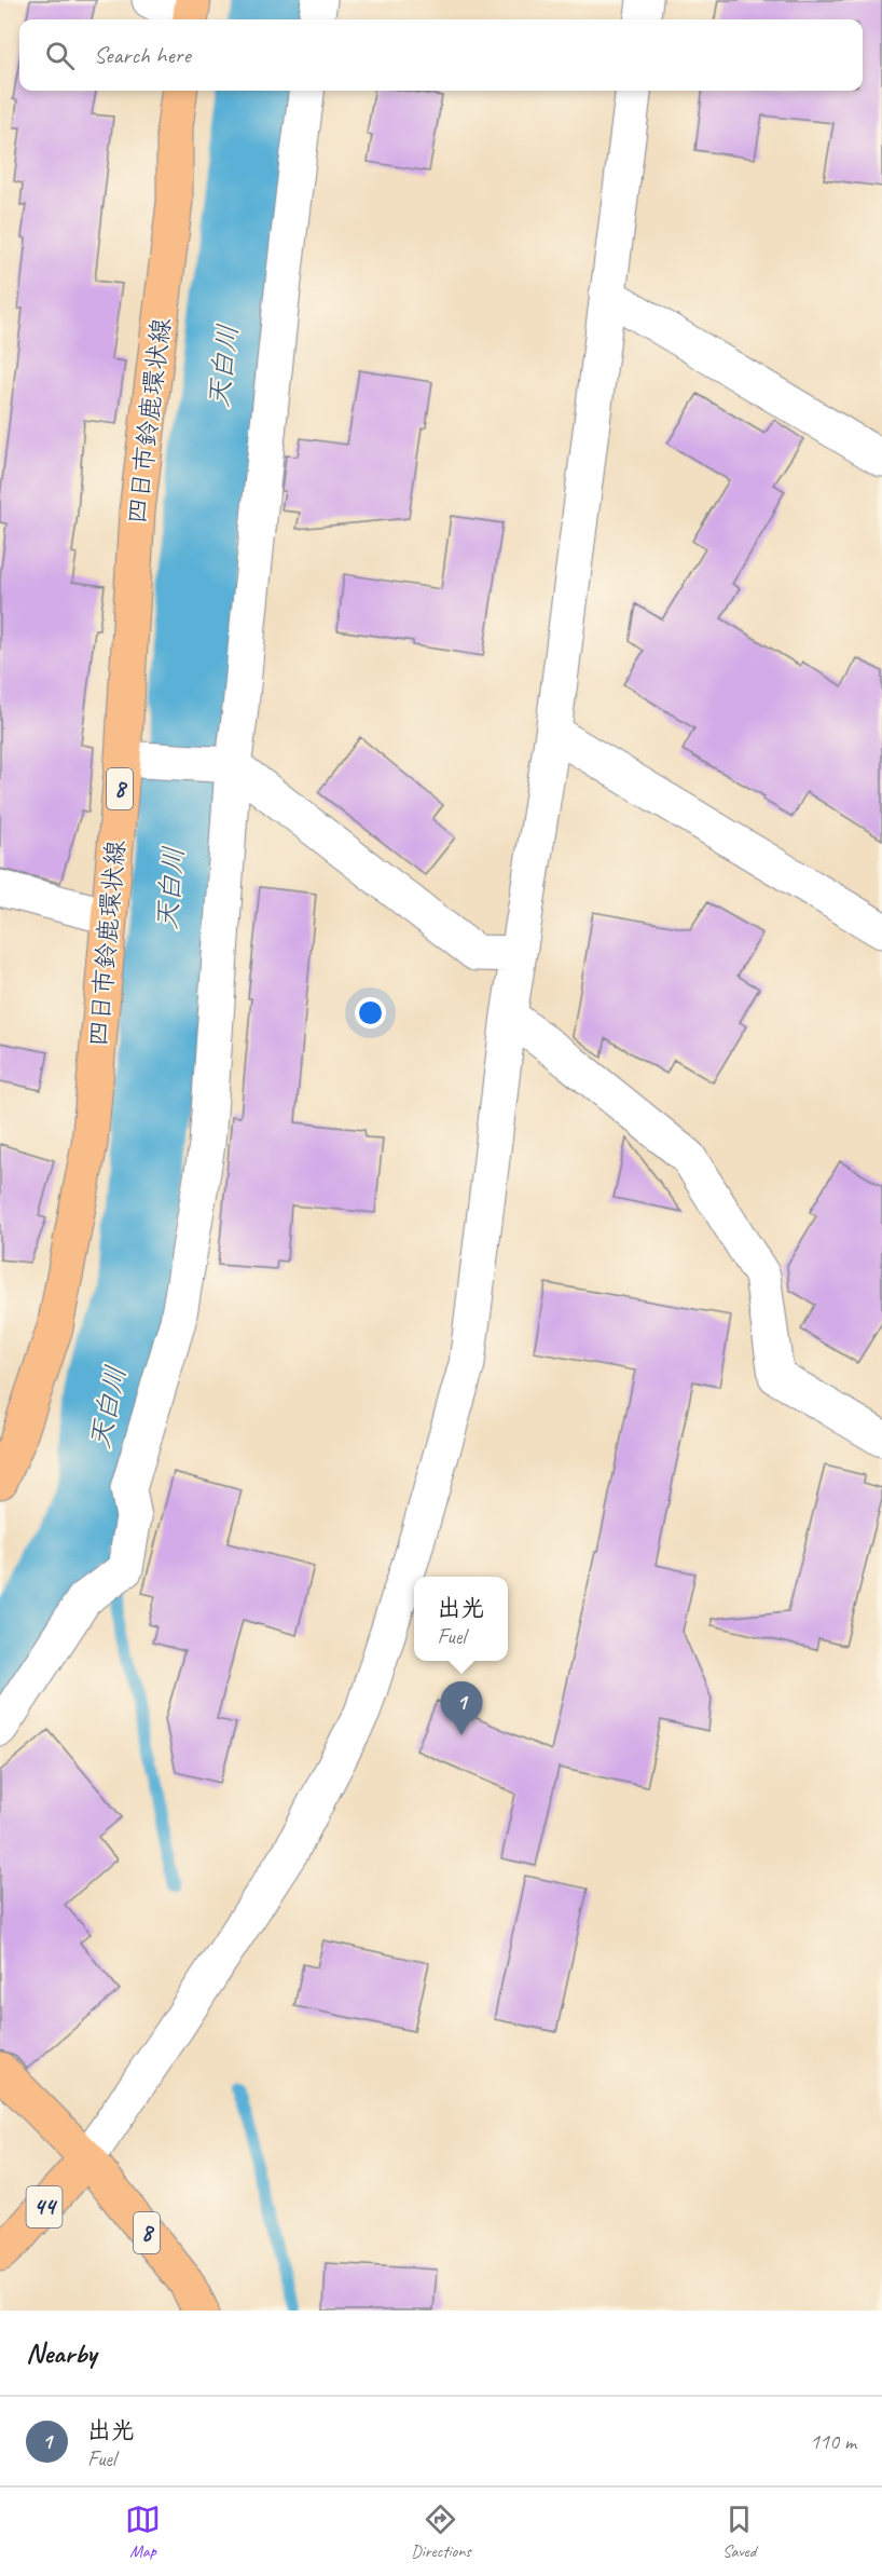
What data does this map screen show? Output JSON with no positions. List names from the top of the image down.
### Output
{
  "streets": {
    "main road": ["四日市鈴鹿環状線", "8", "44"]
  },
  "crossings": [
    ["8", "44"]
  ],
  "water": ["天白川"],
  "page": {
    "search": "Search here",
    "popup": ["出光", "Fuel"],
    "pins": "1",
    "heading": "Nearby",
    "list": [
      {
        "mark": "1",
        "name": "出光",
        "note": "Fuel",
        "value": "110 m"
      }
    ],
    "nav": ["Map", "Directions", "Saved"]
  }
}
